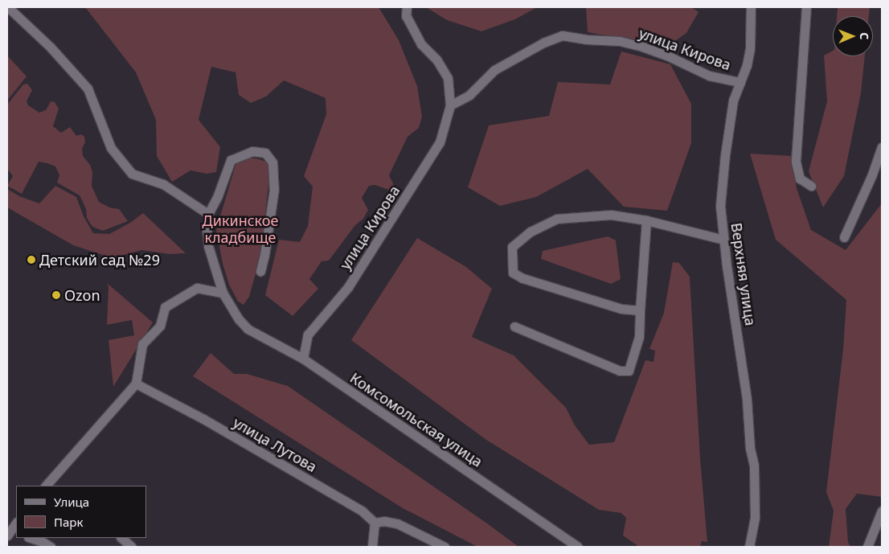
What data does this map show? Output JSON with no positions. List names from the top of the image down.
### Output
{
  "streets": {
    "street": [
      "улица Кирова",
      "Верхняя улица",
      "Комсомольская улица",
      "улица Лутова"
    ]
  },
  "crossings": [
    ["улица Кирова", "Верхняя улица"],
    ["улица Кирова", "Комсомольская улица"]
  ],
  "parks": ["Дикинское кладбище"],
  "places": ["Детский сад №29", "Ozon"],
  "legend": ["Улица", "Парк"],
  "north": "right"
}
